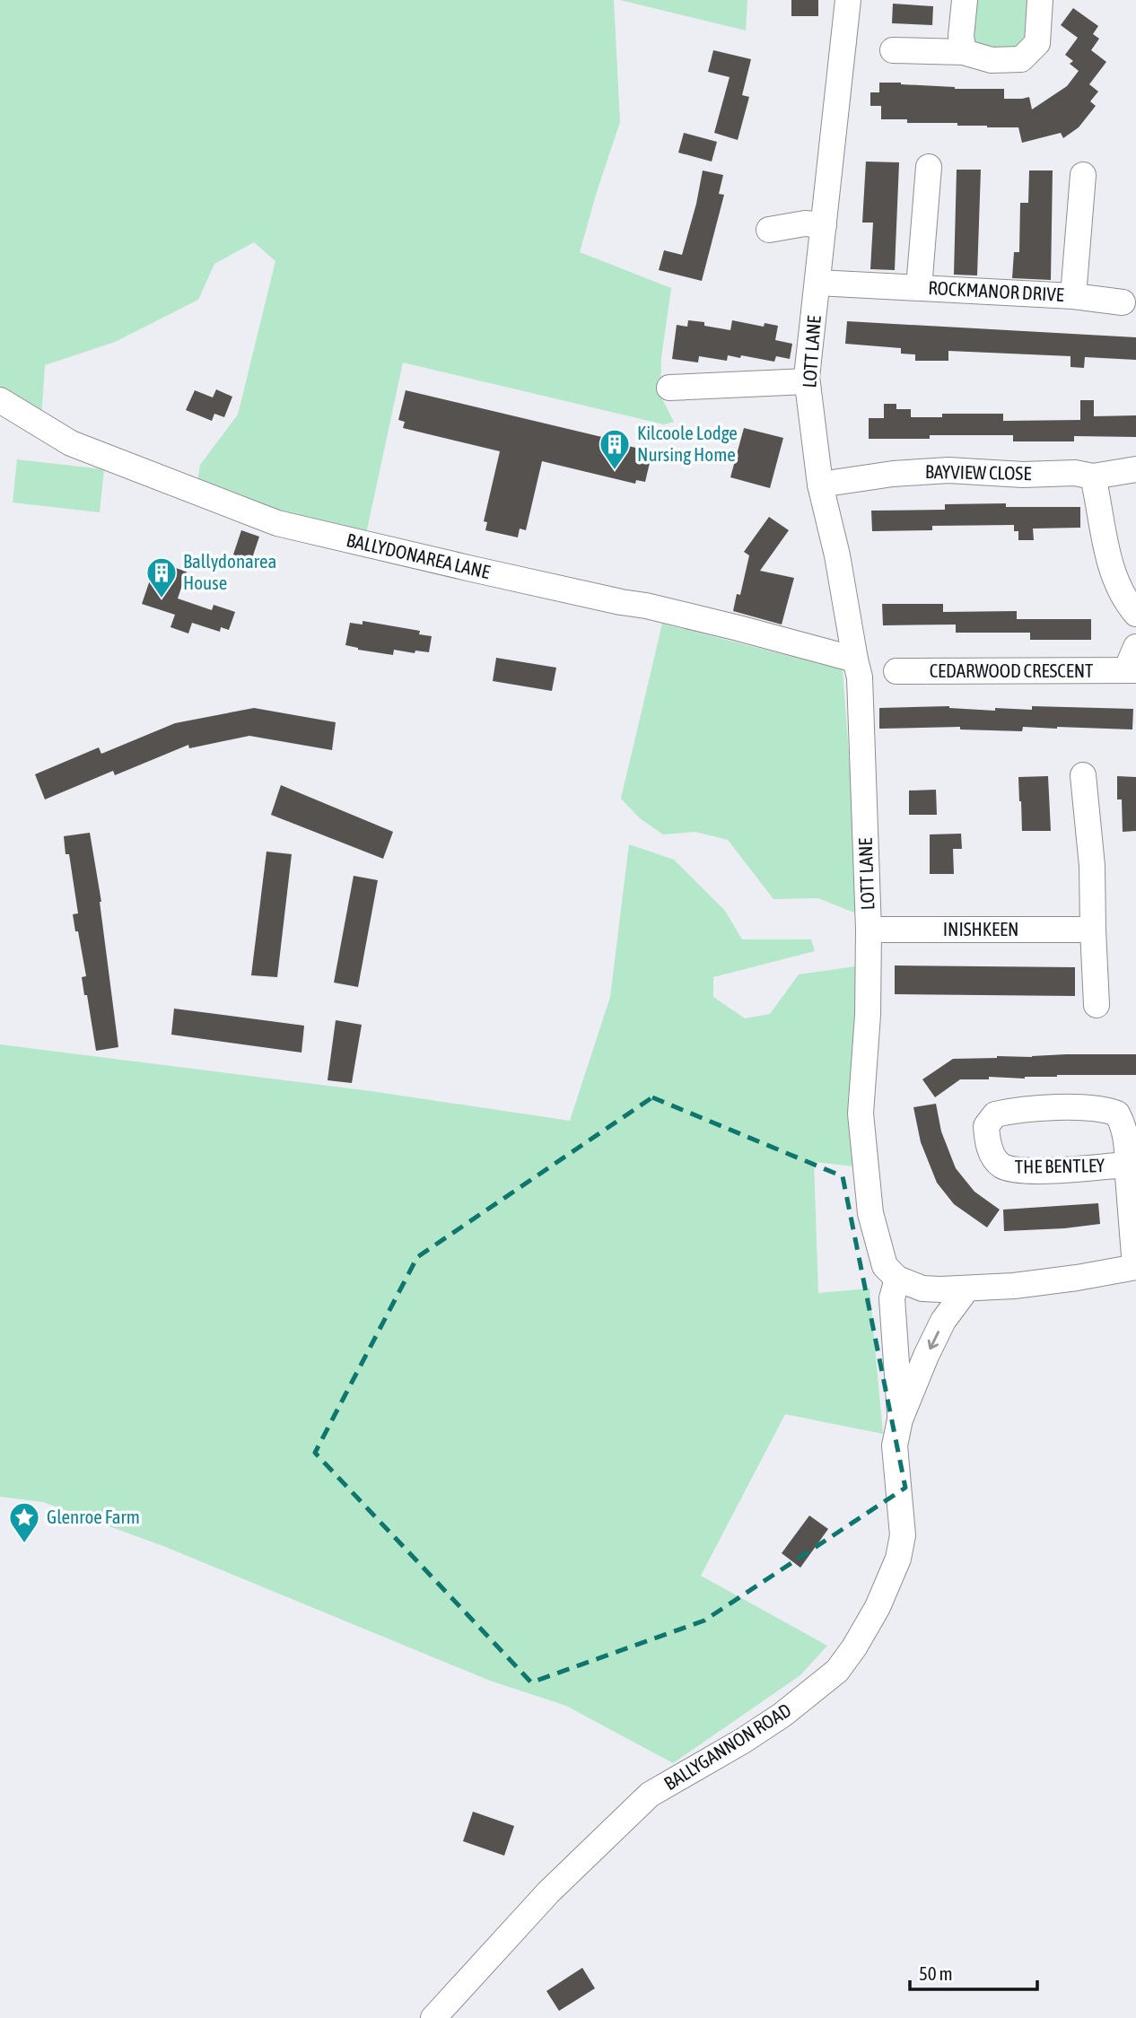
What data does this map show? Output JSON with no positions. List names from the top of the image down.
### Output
{
  "streets": {
    "street": [
      "ROCKMANOR DRIVE",
      "LOTT LANE",
      "BAYVIEW CLOSE",
      "BALLYDONAREA LANE",
      "CEDARWOOD CRESCENT",
      "INISHKEEN",
      "THE BENTLEY",
      "BALLYGANNON ROAD"
    ]
  },
  "crossings": [
    ["ROCKMANOR DRIVE", "LOTT LANE"],
    ["LOTT LANE", "BAYVIEW CLOSE"],
    ["LOTT LANE", "BALLYDONAREA LANE"],
    ["LOTT LANE", "INISHKEEN"],
    ["LOTT LANE", "BALLYGANNON ROAD"]
  ],
  "places": {
    "building": ["Kilcoole Lodge Nursing Home", "Ballydonarea House"],
    "place": ["Glenroe Farm"]
  },
  "scale_bar": "50 m"
}
